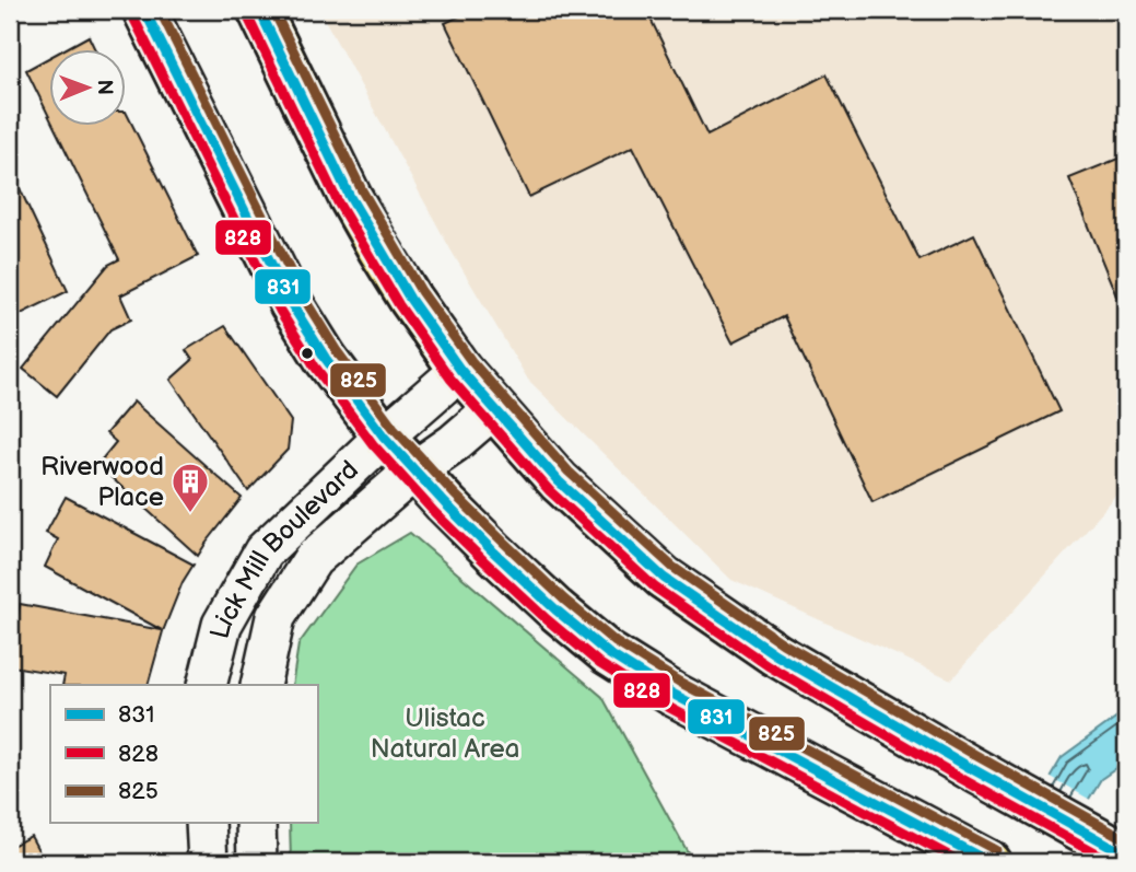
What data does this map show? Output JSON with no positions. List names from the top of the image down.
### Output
{
  "streets": {
    "main road": ["Lick Mill Boulevard"]
  },
  "parks": ["Ulistac Natural Area"],
  "places": {
    "building": ["Riverwood Place"]
  },
  "lines": ["transit line 831", "transit line 825", "transit line 828"],
  "legend": ["831", "828", "825"],
  "north": "right"
}
